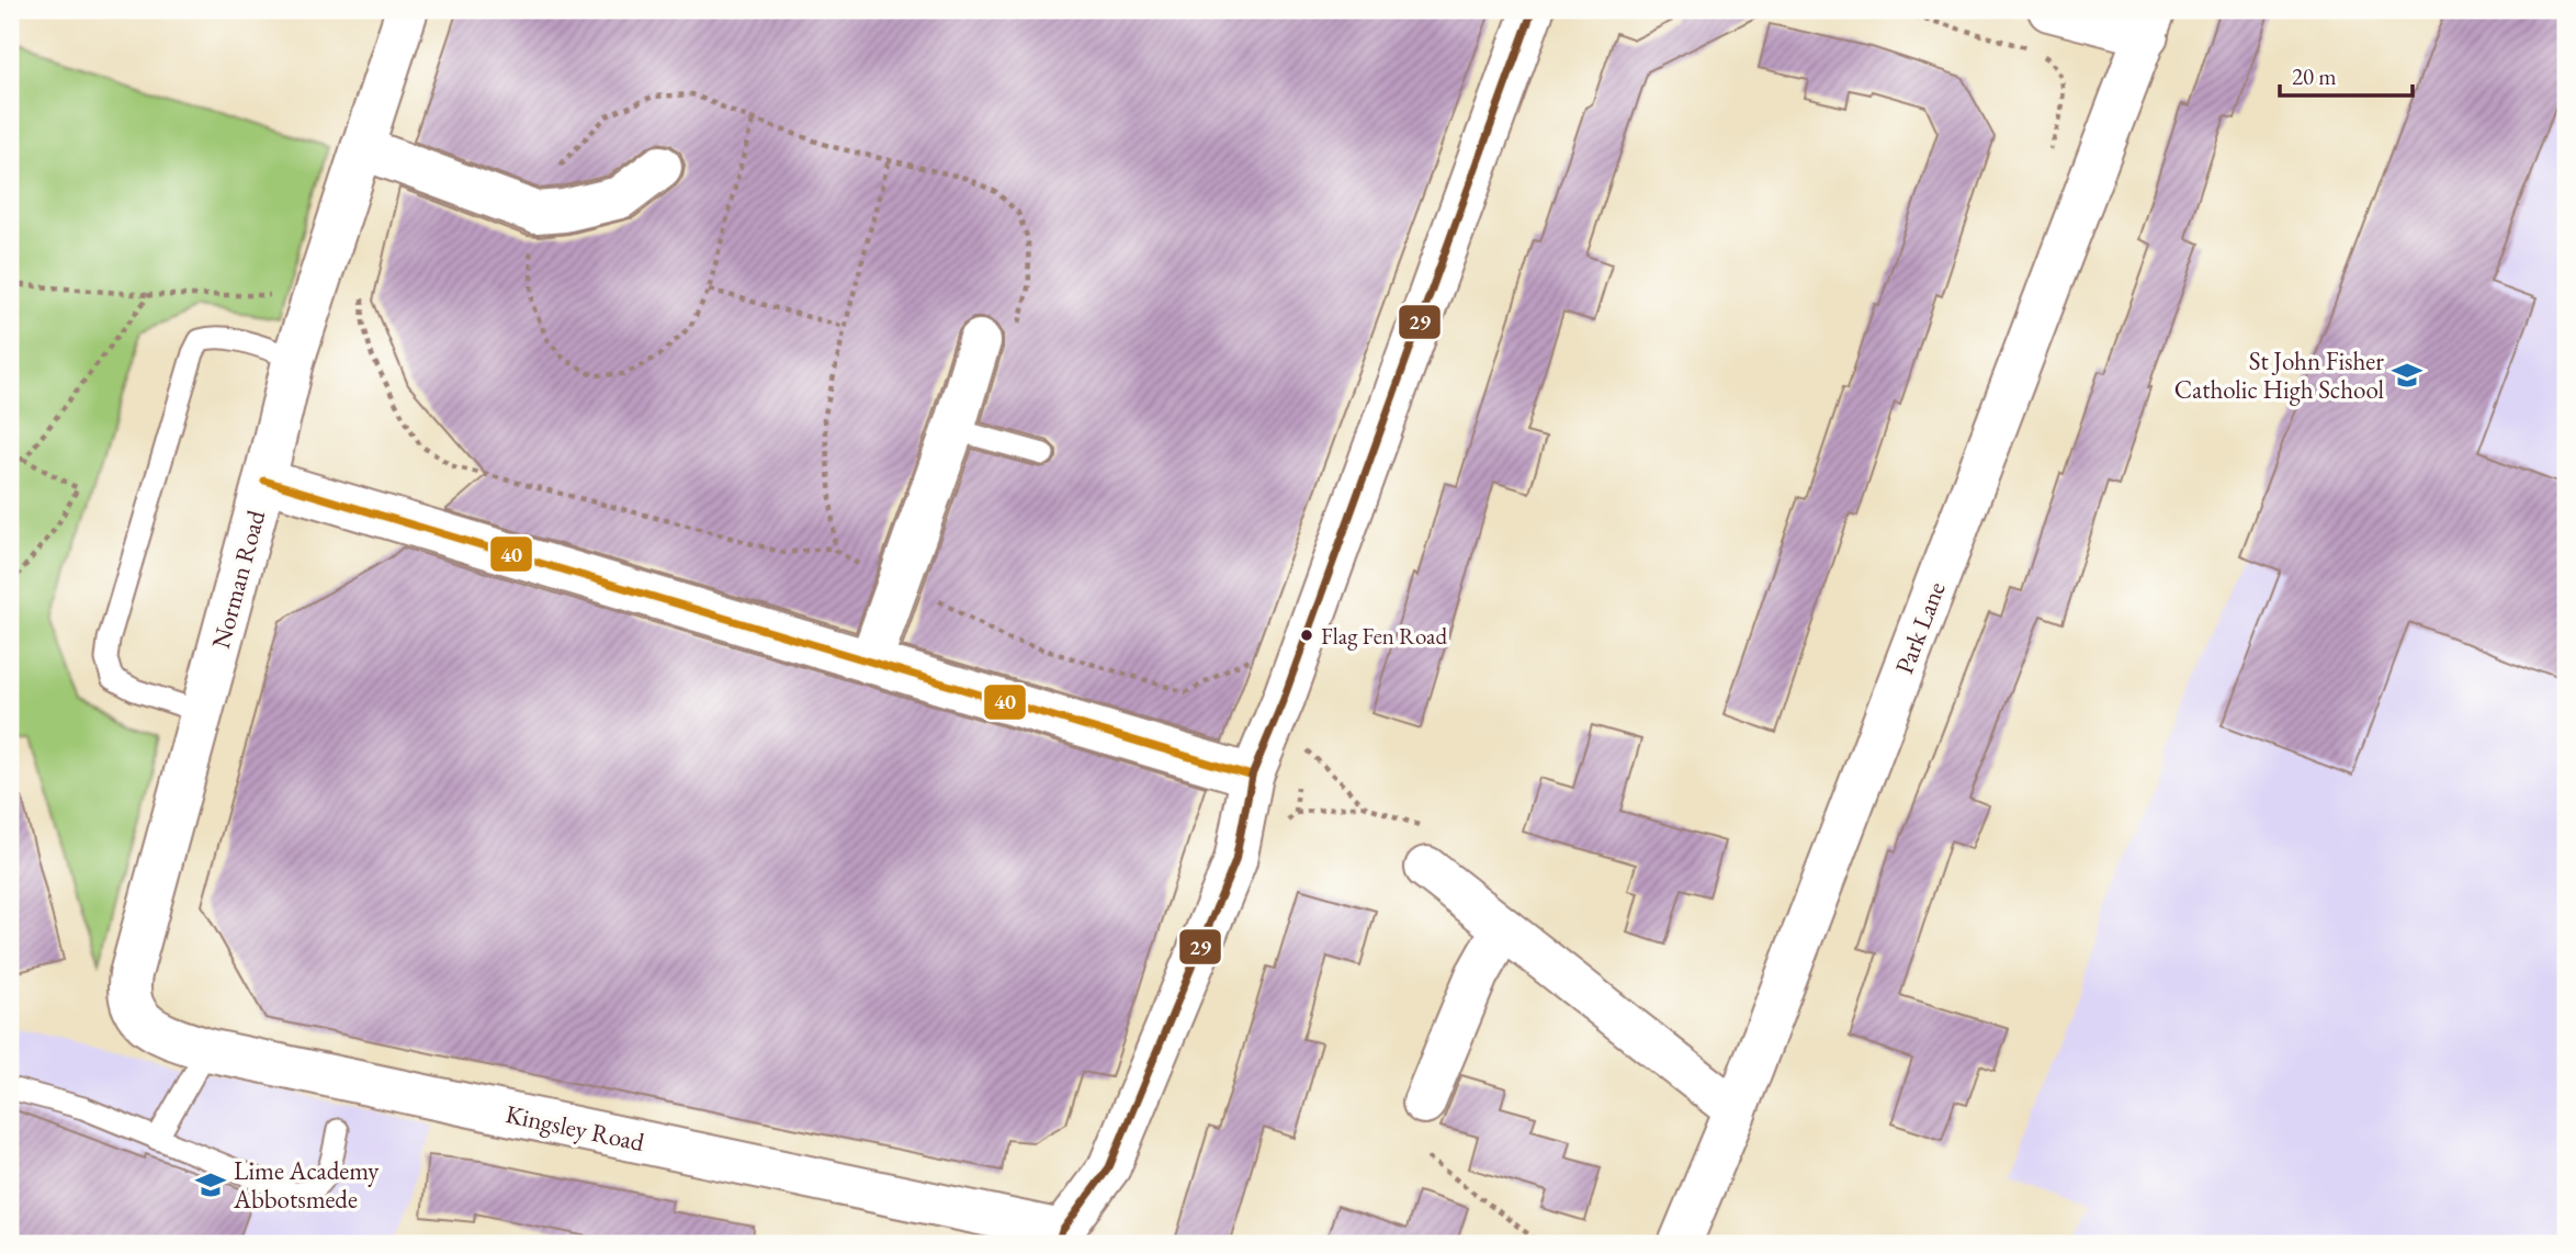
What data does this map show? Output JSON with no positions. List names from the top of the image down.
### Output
{
  "streets": {
    "street": ["Norman Road", "Park Lane", "Kingsley Road"]
  },
  "crossings": [
    ["Norman Road", "Kingsley Road"]
  ],
  "places": {
    "school or university": ["St John Fisher Catholic High School", "Lime Academy Abbotsmede"],
    "other": ["Flag Fen Road"]
  },
  "lines": ["transit line 29", "transit line 40"],
  "scale_bar": "20 m"
}
